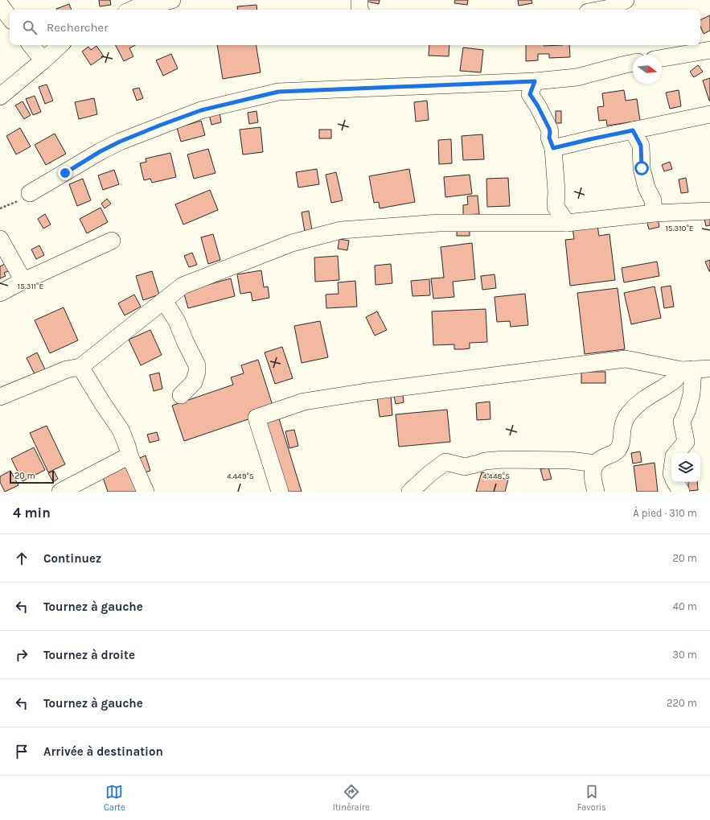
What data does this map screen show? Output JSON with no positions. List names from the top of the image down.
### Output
{
  "scale_bar": "20 m",
  "north": "right",
  "page": {
    "search": "Rechercher",
    "scale": "20 m",
    "heading": ["4 min", "À pied · 310 m"],
    "list": [
      ["Continuez", "20 m"],
      ["Tournez à gauche", "40 m"],
      ["Tournez à droite", "30 m"],
      ["Tournez à gauche", "220 m"],
      "Arrivée à destination"
    ],
    "nav": ["Carte", "Itinéraire", "Favoris"]
  },
  "coordinates": [
    "15.310°E",
    "15.311°E",
    "4.449°S",
    "4.448°S"
  ]
}
